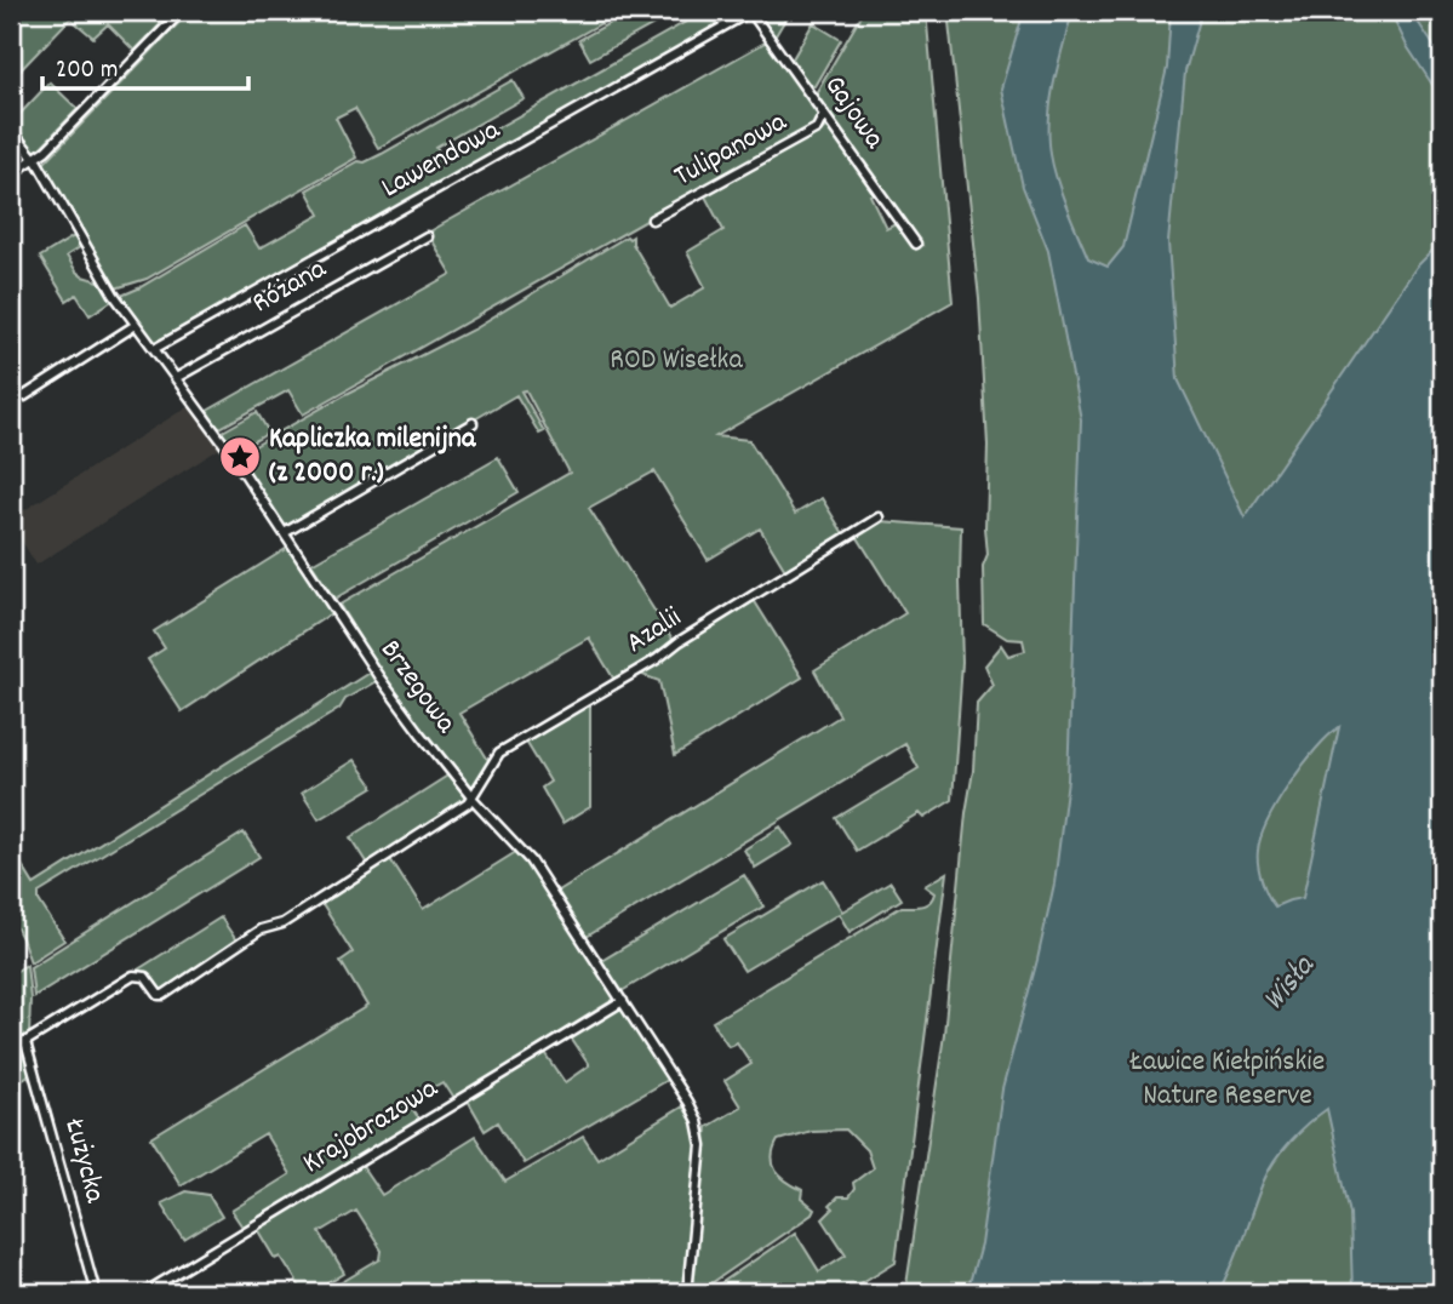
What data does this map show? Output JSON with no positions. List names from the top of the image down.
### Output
{
  "streets": {
    "street": [
      "Gajowa",
      "Tulipanowa",
      "Lawendowa",
      "Różana",
      "Azalii",
      "Brzegowa",
      "Krajobrazowa",
      "Łużycka"
    ]
  },
  "crossings": [
    ["Gajowa", "Tulipanowa"],
    ["Gajowa", "Lawendowa"],
    ["Lawendowa", "Brzegowa"],
    ["Różana", "Brzegowa"],
    ["Azalii", "Brzegowa"],
    ["Brzegowa", "Krajobrazowa"]
  ],
  "water": ["Wisła"],
  "parks": ["ROD Wisełka", "Ławice Kiełpińskie Nature Reserve"],
  "places": {
    "place": ["Kapliczka milenijna (z 2000 r.)"]
  },
  "scale_bar": "200 m"
}
